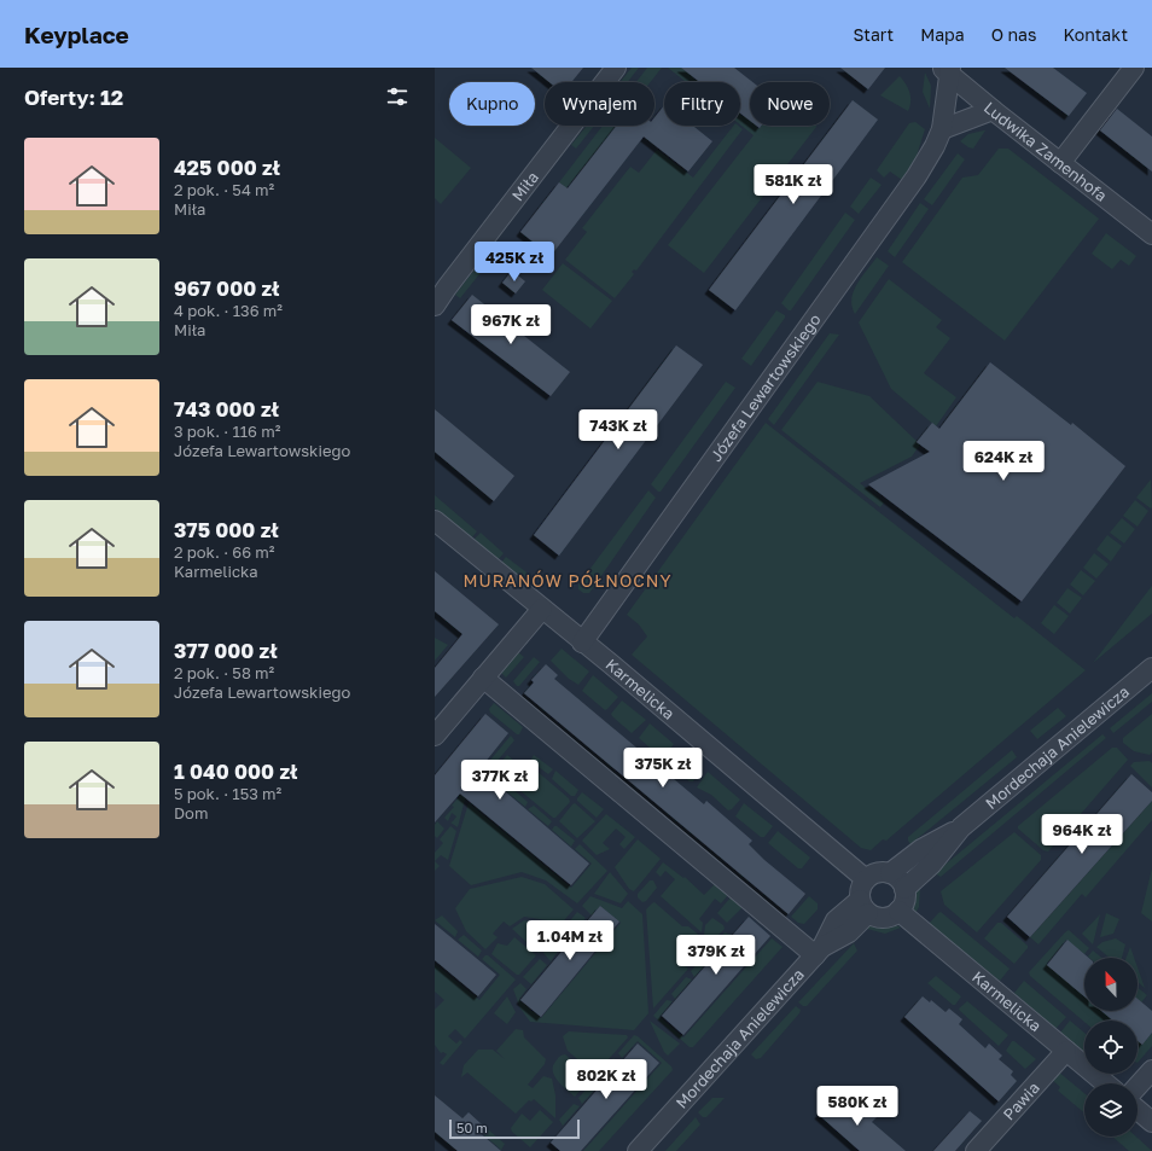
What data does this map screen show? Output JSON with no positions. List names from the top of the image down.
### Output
{
  "streets": {
    "street": [
      "Ludwika Zamenhofa",
      "Miła",
      "Józefa Lewartowskiego",
      "Karmelicka",
      "Mordechaja Anielewicza",
      "Pawia"
    ]
  },
  "crossings": [
    ["Ludwika Zamenhofa", "Józefa Lewartowskiego"],
    ["Józefa Lewartowskiego", "Karmelicka"],
    ["Karmelicka", "Mordechaja Anielewicza"],
    ["Karmelicka", "Pawia"]
  ],
  "districts": ["MURANÓW PÓŁNOCNY"],
  "scale_bar": "50 m",
  "north": "top",
  "page": {
    "header": "Keyplace",
    "nav": [
      "Start",
      "Mapa",
      "O nas",
      "Kontakt"
    ],
    "heading": "Oferty: 12",
    "chip": [
      "Kupno",
      "Wynajem",
      "Filtry",
      "Nowe"
    ],
    "list": [
      {
        "name": "425 000 zł",
        "note": "2 pok. · 54 m² · Miła"
      },
      {
        "name": "967 000 zł",
        "note": "4 pok. · 136 m² · Miła"
      },
      {
        "name": "743 000 zł",
        "note": "3 pok. · 116 m² · Józefa Lewartowskiego"
      },
      {
        "name": "375 000 zł",
        "note": "2 pok. · 66 m² · Karmelicka"
      },
      {
        "name": "377 000 zł",
        "note": "2 pok. · 58 m² · Józefa Lewartowskiego"
      },
      {
        "name": "1 040 000 zł",
        "note": "5 pok. · 153 m² · Dom"
      }
    ],
    "price": [
      "581K zł",
      "425K zł",
      "967K zł",
      "743K zł",
      "624K zł",
      "375K zł",
      "377K zł",
      "964K zł",
      "1.04M zł",
      "379K zł",
      "802K zł",
      "580K zł"
    ],
    "scale": "50 m"
  }
}
